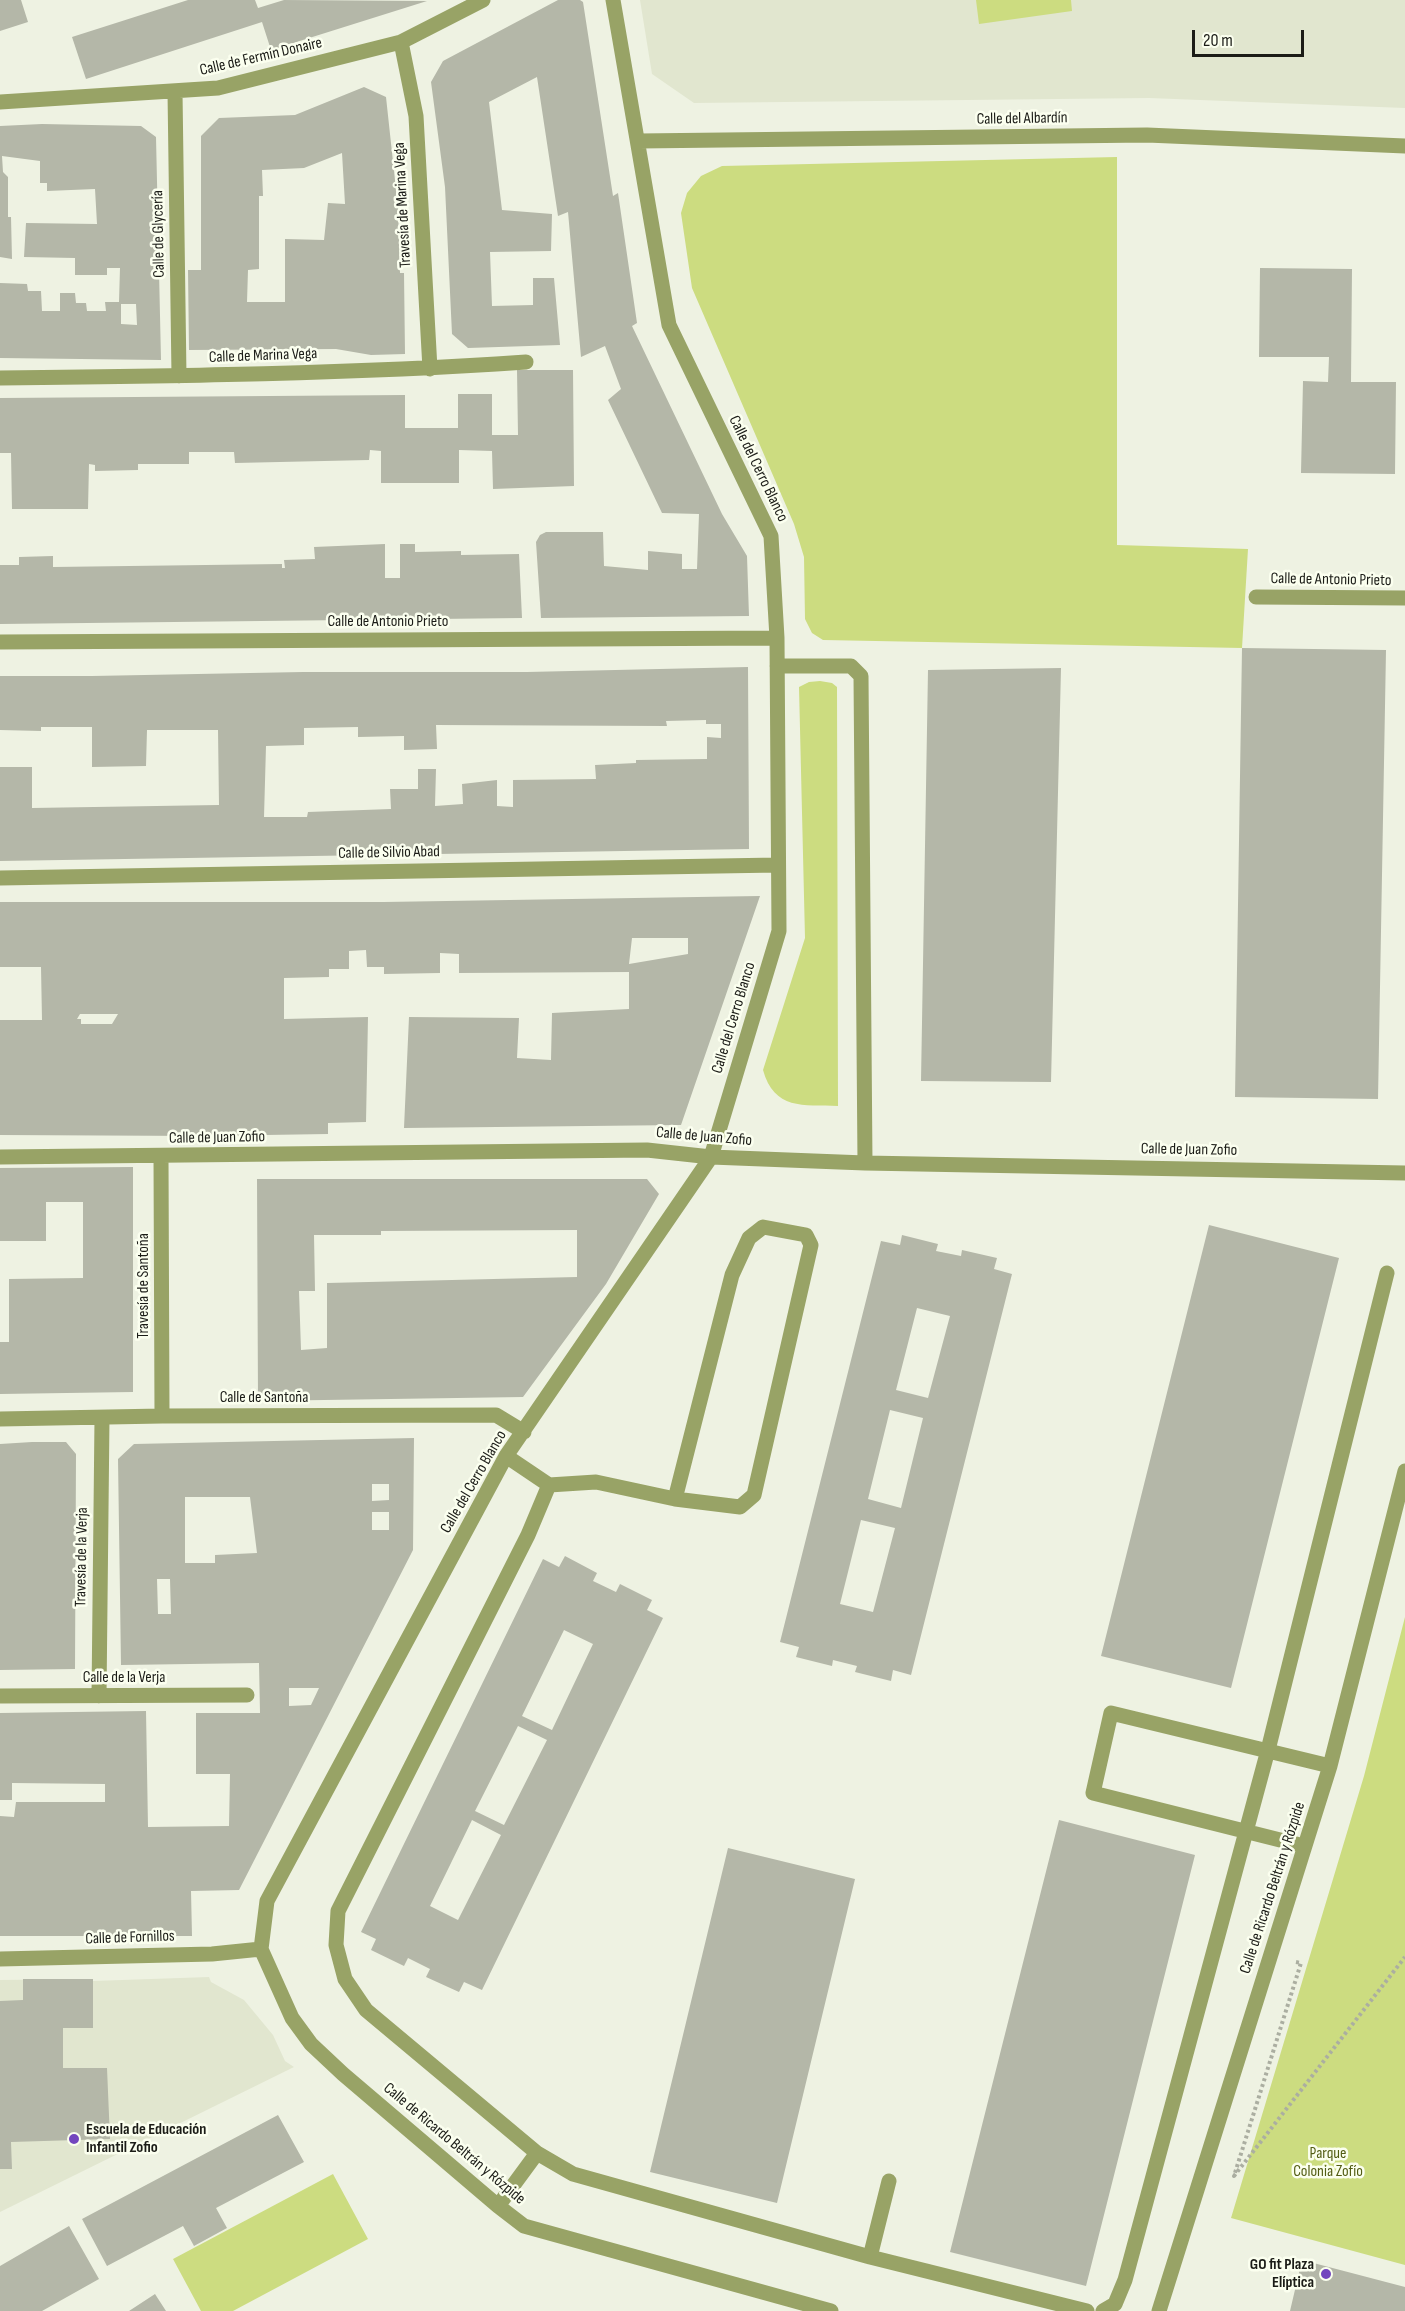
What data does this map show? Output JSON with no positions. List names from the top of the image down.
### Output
{
  "streets": {
    "street": [
      "Calle de Fermín Donaire",
      "Calle del Albardín",
      "Travesía de Marina Vega",
      "Calle de Glycería",
      "Calle de Marina Vega",
      "Calle del Cerro Blanco",
      "Calle de Antonio Prieto",
      "Calle de Silvio Abad",
      "Calle de Juan Zofio",
      "Travesía de Santoña",
      "Calle de Santoña",
      "Travesía de la Verja",
      "Calle de la Verja",
      "Calle de Ricardo Beltrán y Rózpide",
      "Calle de Fornillos"
    ]
  },
  "crossings": [
    ["Calle de Fermín Donaire", "Travesía de Marina Vega"],
    ["Calle de Fermín Donaire", "Calle de Glycería"],
    ["Calle del Albardín", "Calle del Cerro Blanco"],
    ["Travesía de Marina Vega", "Calle de Marina Vega"],
    ["Calle de Glycería", "Calle de Marina Vega"],
    ["Calle del Cerro Blanco", "Calle de Antonio Prieto"],
    ["Calle del Cerro Blanco", "Calle de Silvio Abad"],
    ["Calle del Cerro Blanco", "Calle de Juan Zofio"],
    ["Calle del Cerro Blanco", "Calle de Santoña"],
    ["Calle del Cerro Blanco", "Calle de Ricardo Beltrán y Rózpide"],
    ["Calle del Cerro Blanco", "Calle de Fornillos"],
    ["Calle de Juan Zofio", "Travesía de Santoña"],
    ["Travesía de Santoña", "Calle de Santoña"],
    ["Calle de Santoña", "Travesía de la Verja"],
    ["Travesía de la Verja", "Calle de la Verja"],
    ["Calle de Ricardo Beltrán y Rózpide", "Calle de Fornillos"]
  ],
  "parks": ["Parque Colonia Zofío"],
  "places": ["Escuela de Educación Infantil Zofio", "GO fit Plaza Elíptica"],
  "scale_bar": "20 m"
}
